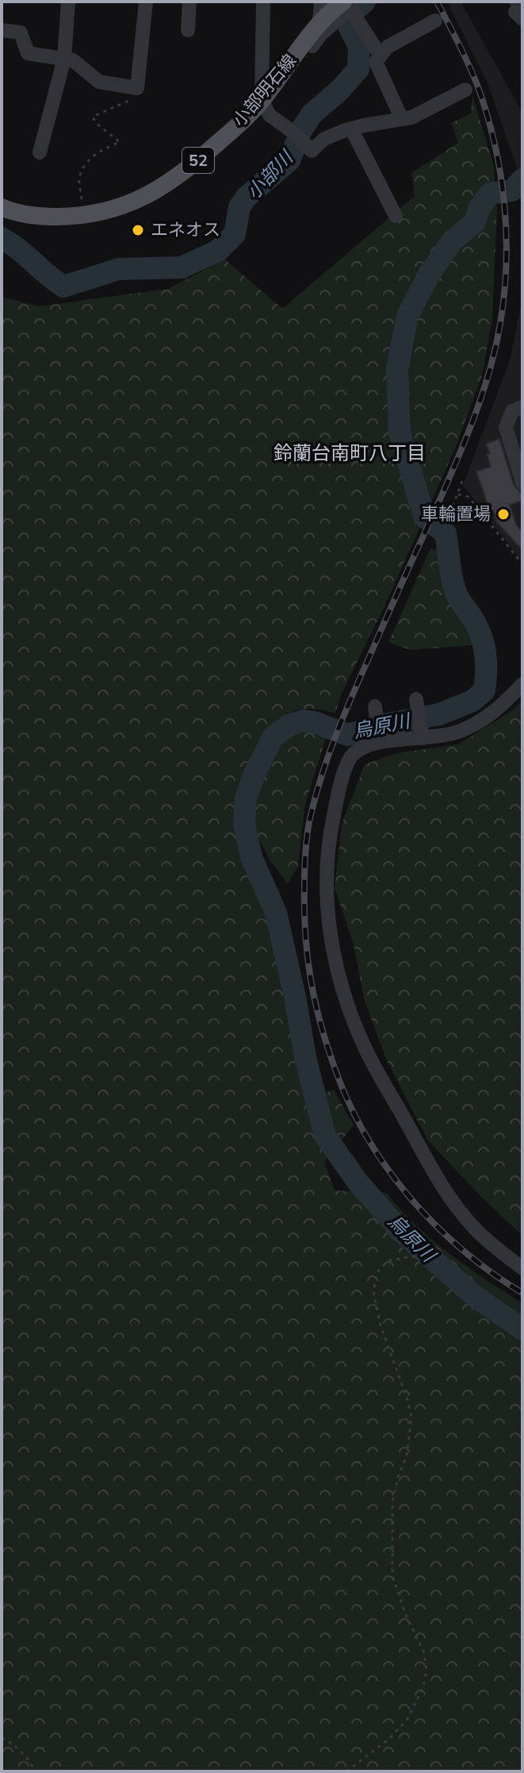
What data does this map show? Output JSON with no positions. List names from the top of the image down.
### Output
{
  "streets": {
    "main road": ["小部明石線", "52"]
  },
  "districts": ["鈴蘭台南町八丁目"],
  "water": ["小部川", "烏原川"],
  "places": ["エネオス", "車輪置場"]
}
